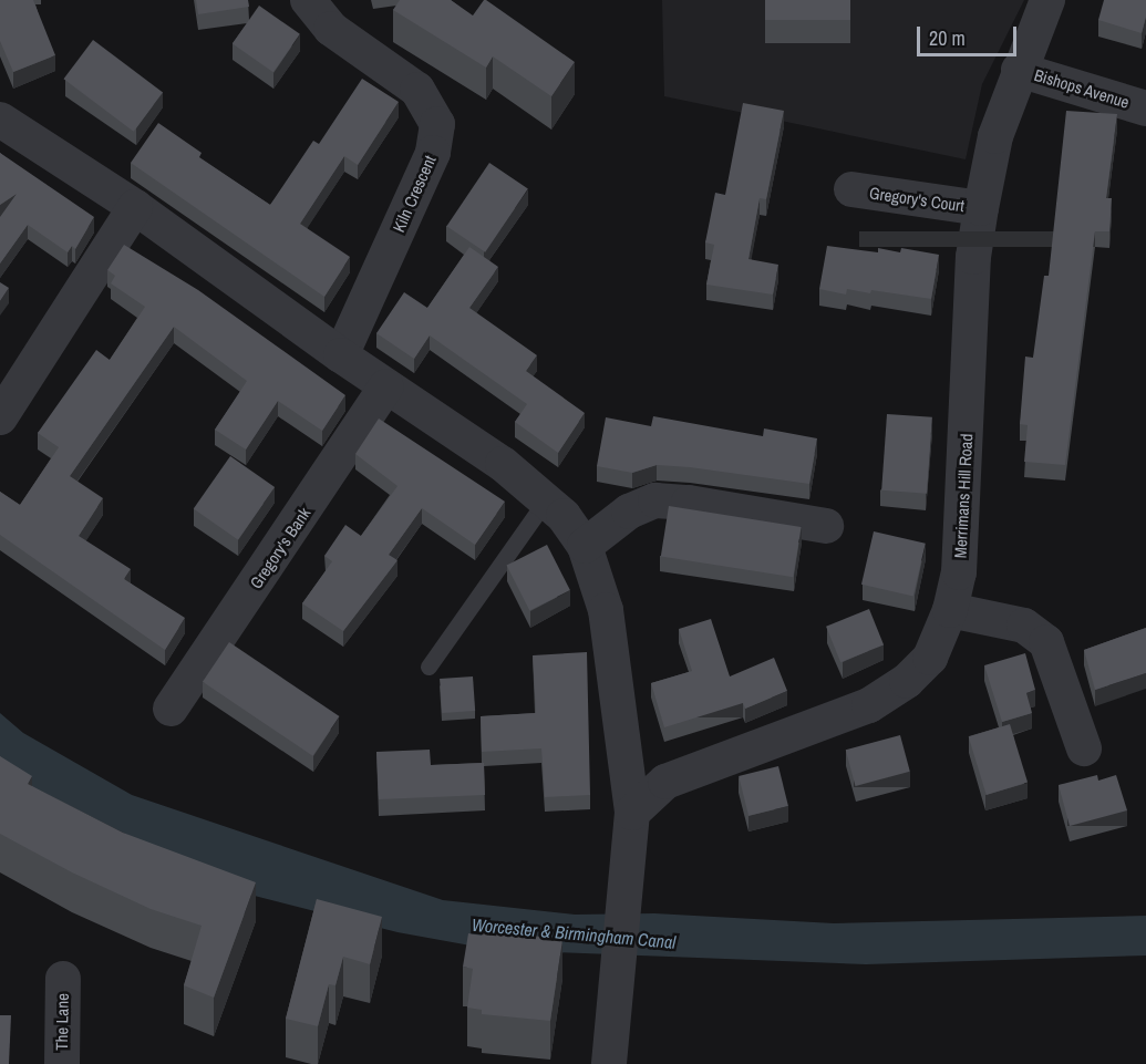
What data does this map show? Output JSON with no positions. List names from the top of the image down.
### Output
{
  "streets": {
    "street": [
      "Bishops Avenue",
      "Kiln Crescent",
      "Gregory's Court",
      "Merrimans Hill Road",
      "Gregory's Bank",
      "The Lane"
    ]
  },
  "crossings": [
    ["Bishops Avenue", "Merrimans Hill Road"],
    ["Gregory's Court", "Merrimans Hill Road"]
  ],
  "water": ["Worcester & Birmingham Canal"],
  "scale_bar": "20 m"
}
